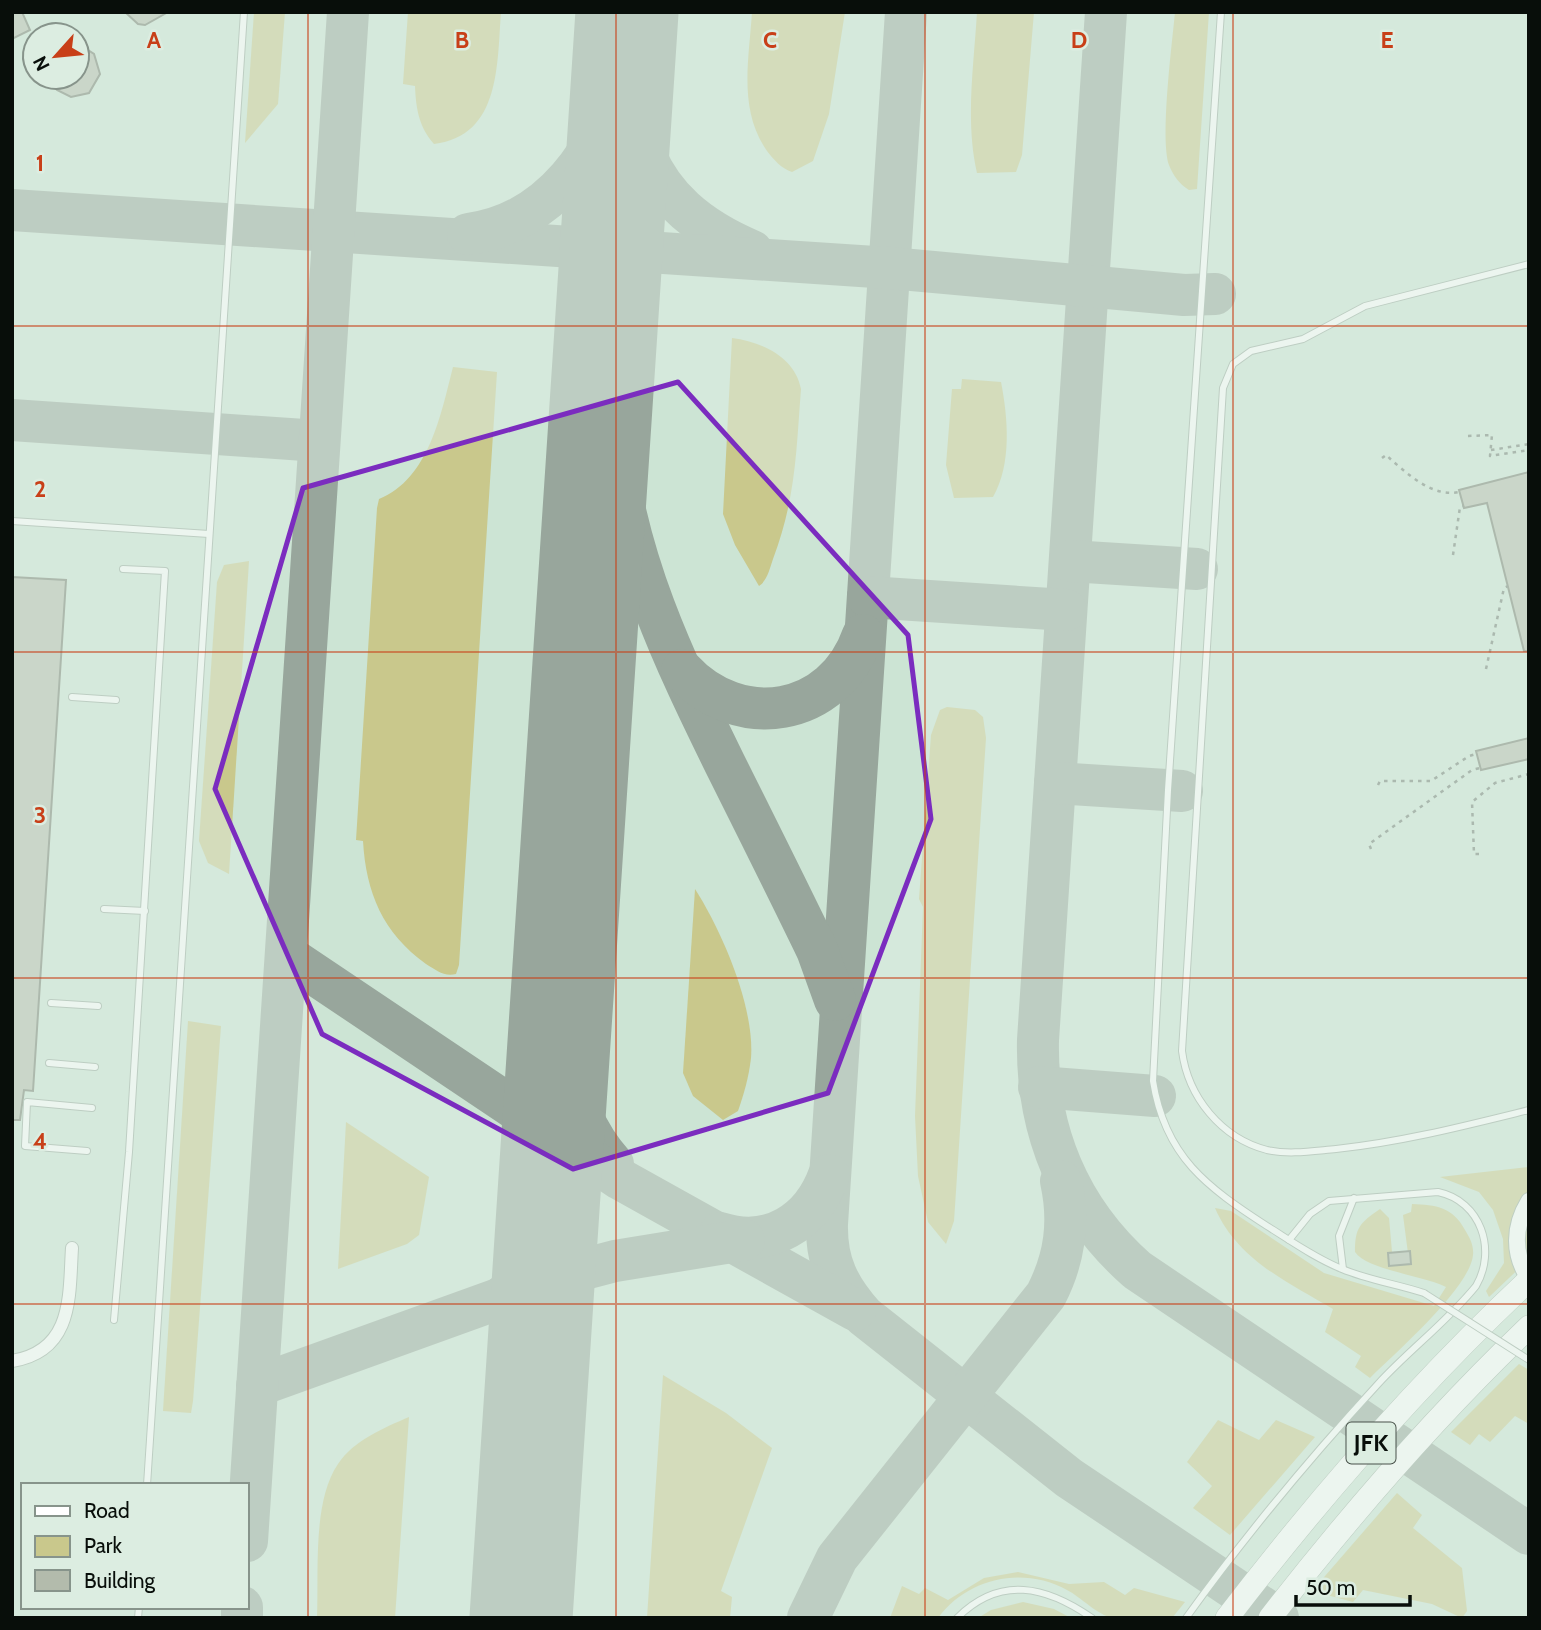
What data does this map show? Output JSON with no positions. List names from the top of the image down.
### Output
{
  "streets": {
    "highway": ["JFK"]
  },
  "legend": ["Road", "Park", "Building"],
  "scale_bar": "50 m",
  "north": "bottom left",
  "grid": {
    "columns": [
      "A",
      "B",
      "C",
      "D",
      "E"
    ],
    "rows": [
      "1",
      "2",
      "3",
      "4"
    ]
  }
}
